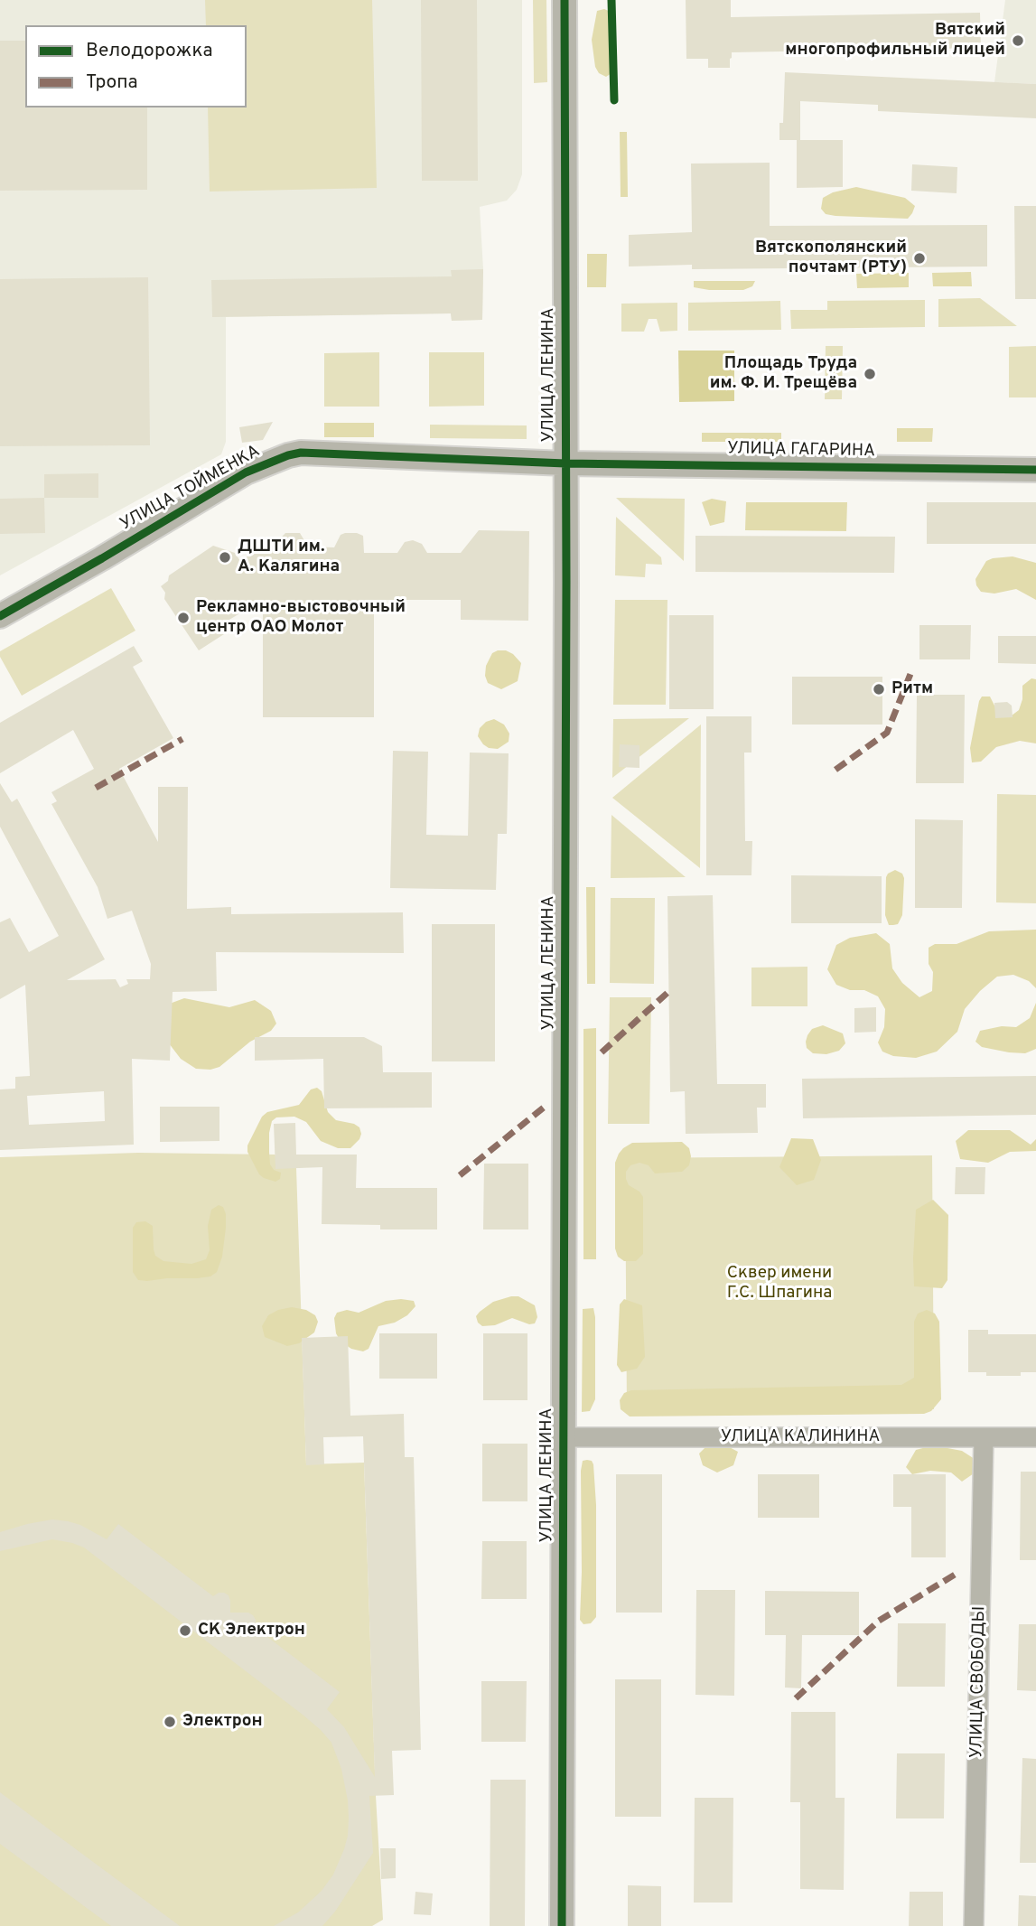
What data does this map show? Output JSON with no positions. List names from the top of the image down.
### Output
{
  "streets": {
    "street": [
      "УЛИЦА ЛЕНИНА",
      "УЛИЦА ГАГАРИНА",
      "УЛИЦА ТОЙМЕНКА",
      "УЛИЦА КАЛИНИНА",
      "УЛИЦА СВОБОДЫ"
    ]
  },
  "crossings": [
    ["УЛИЦА ЛЕНИНА", "УЛИЦА ГАГАРИНА"],
    ["УЛИЦА ЛЕНИНА", "УЛИЦА ТОЙМЕНКА"],
    ["УЛИЦА ЛЕНИНА", "УЛИЦА КАЛИНИНА"],
    ["УЛИЦА ГАГАРИНА", "УЛИЦА ТОЙМЕНКА"],
    ["УЛИЦА КАЛИНИНА", "УЛИЦА СВОБОДЫ"]
  ],
  "parks": ["Сквер имени Г.С. Шпагина"],
  "places": [
    "Вятский многопрофильный лицей",
    "Вятскополянский почтамт (РТУ)",
    "Площадь Труда им. Ф. И. Трещёва",
    "ДШТИ им. А. Калягина",
    "Рекламно-выстовочный центр ОАО Молот",
    "Ритм",
    "СК Электрон",
    "Электрон"
  ],
  "legend": ["Велодорожка", "Тропа"]
}
